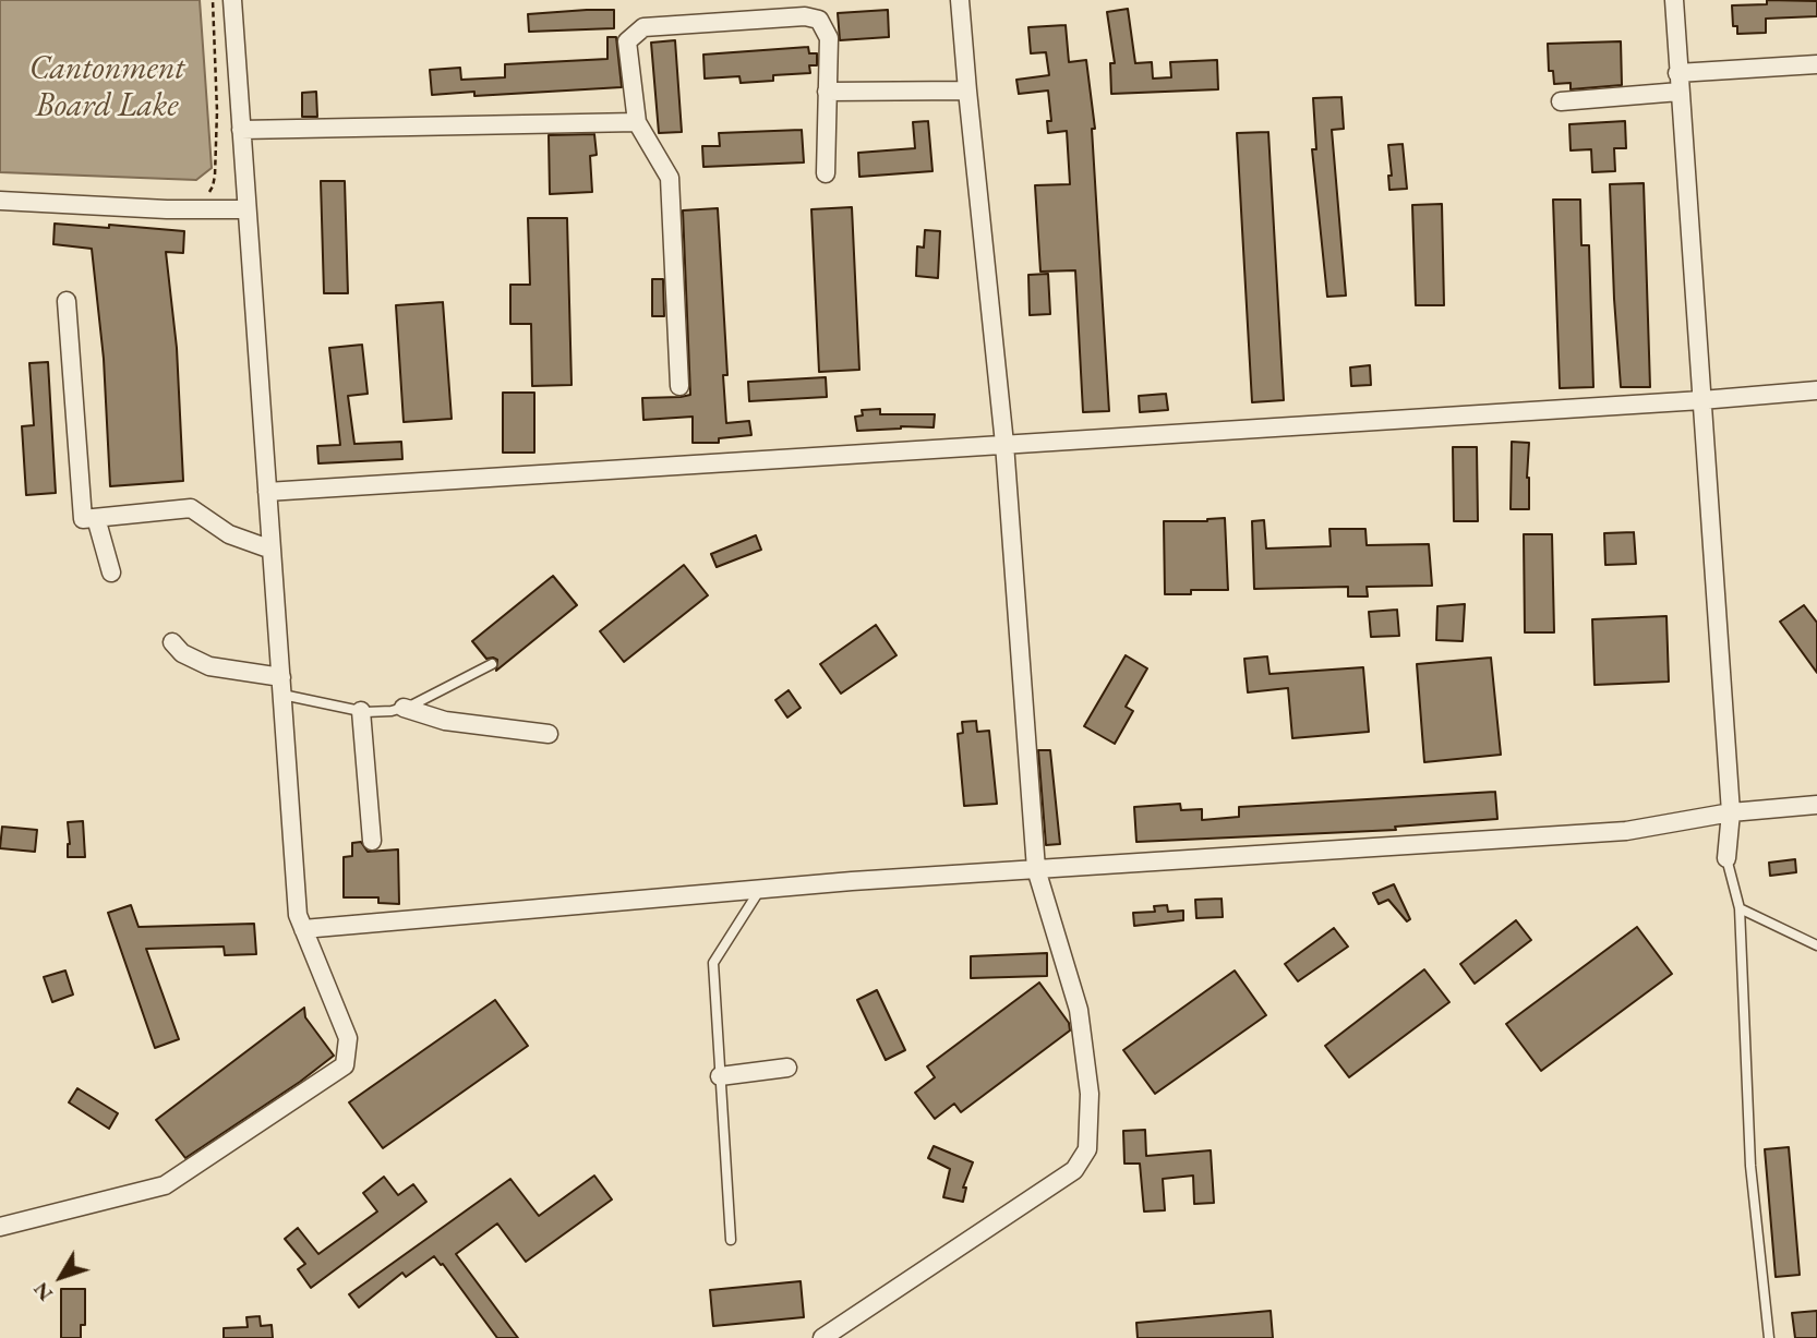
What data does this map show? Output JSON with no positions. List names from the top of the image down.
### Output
{
  "water": ["Cantonment Board Lake"],
  "north": "bottom left"
}
